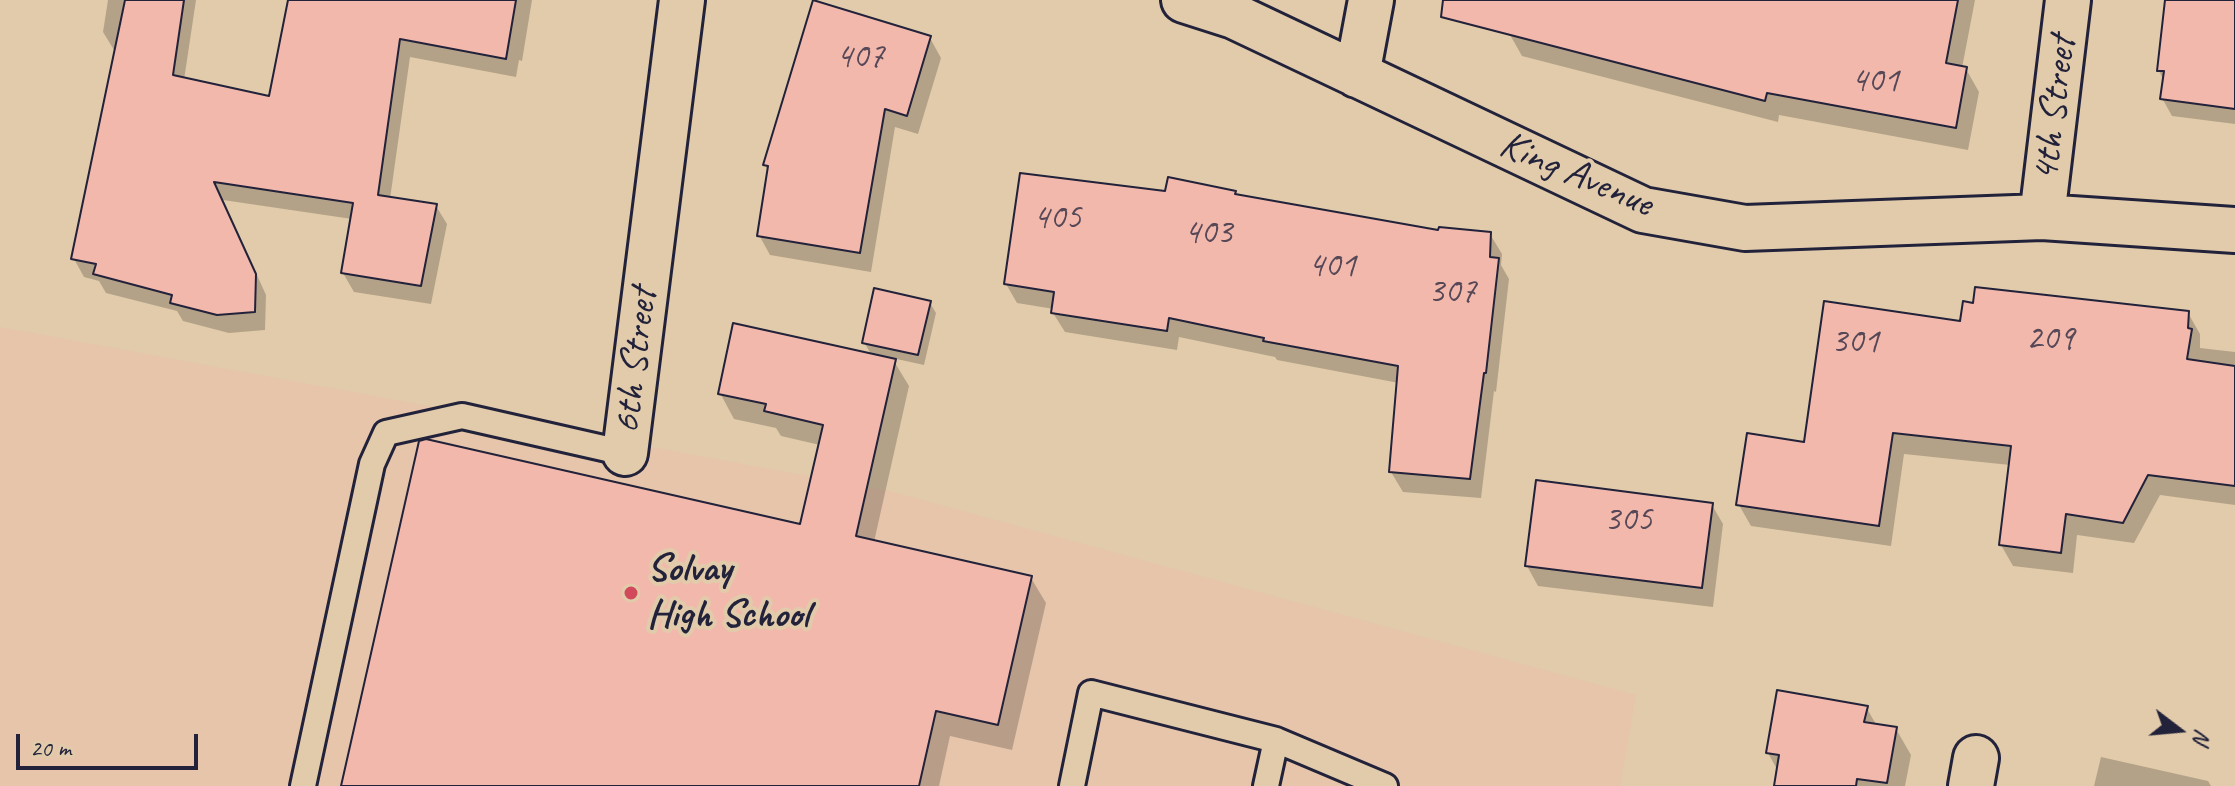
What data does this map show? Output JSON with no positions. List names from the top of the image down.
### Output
{
  "streets": {
    "street": ["4th Street", "King Avenue", "6th Street"]
  },
  "crossings": [
    ["4th Street", "King Avenue"]
  ],
  "places": ["Solvay High School"],
  "house_numbers": [
    "407",
    "401",
    "405",
    "403",
    "401",
    "307",
    "209",
    "301",
    "305"
  ],
  "scale_bar": "20 m",
  "north": "right"
}
